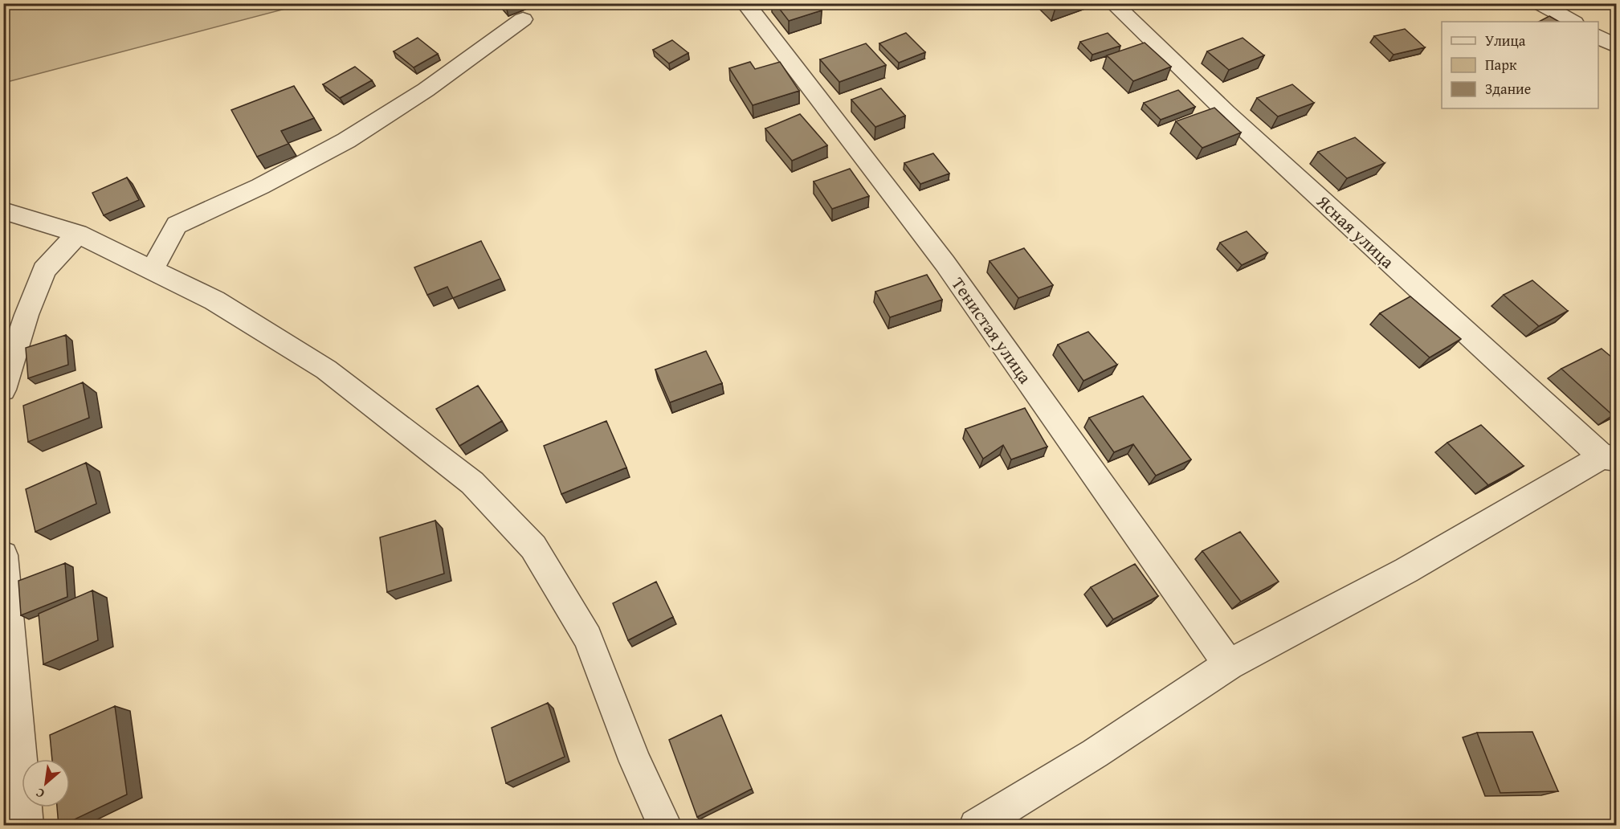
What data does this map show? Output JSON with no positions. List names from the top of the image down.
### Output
{
  "streets": {
    "street": ["Ясная улица", "Тенистая улица"]
  },
  "legend": ["Улица", "Парк", "Здание"],
  "north": "bottom left"
}
